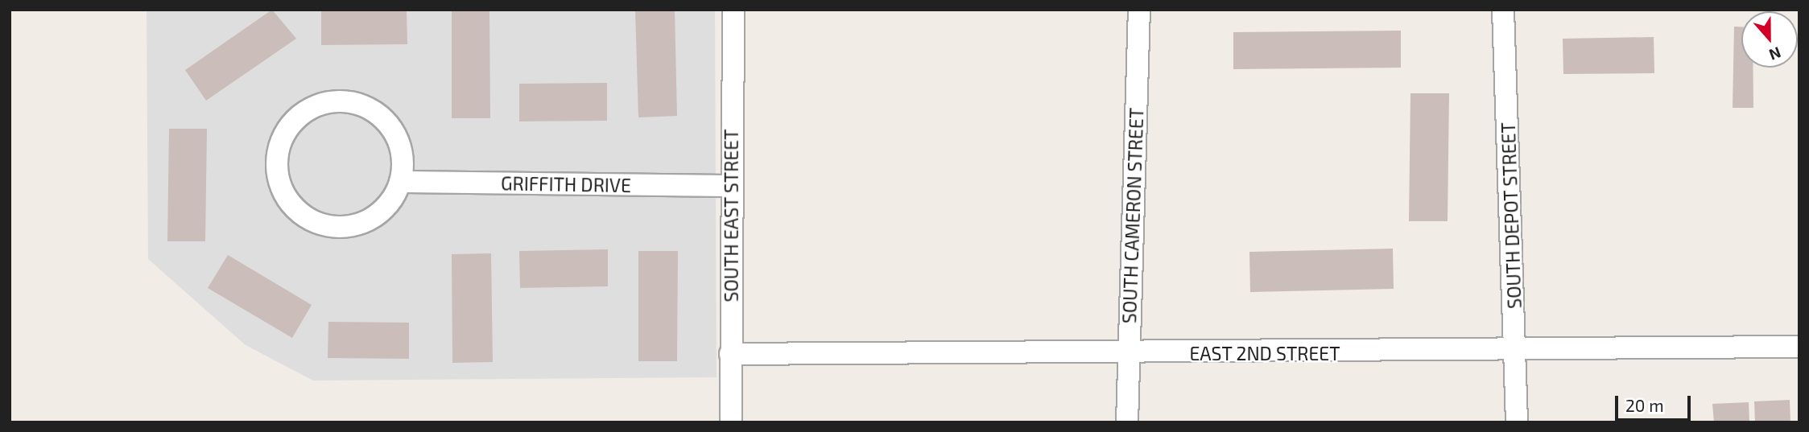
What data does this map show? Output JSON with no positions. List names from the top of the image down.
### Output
{
  "streets": {
    "street": [
      "GRIFFITH DRIVE",
      "SOUTH EAST STREET",
      "SOUTH CAMERON STREET",
      "SOUTH DEPOT STREET",
      "EAST 2ND STREET"
    ]
  },
  "crossings": [
    ["GRIFFITH DRIVE", "SOUTH EAST STREET"],
    ["SOUTH EAST STREET", "EAST 2ND STREET"],
    ["SOUTH CAMERON STREET", "EAST 2ND STREET"],
    ["SOUTH DEPOT STREET", "EAST 2ND STREET"]
  ],
  "scale_bar": "20 m",
  "north": "bottom"
}
